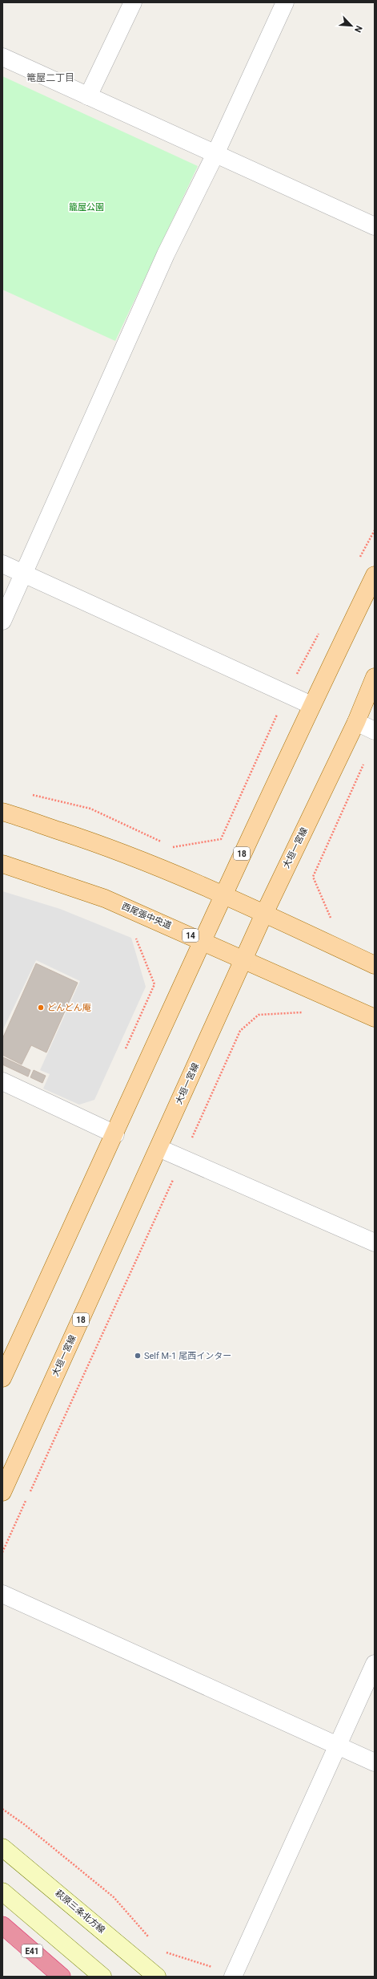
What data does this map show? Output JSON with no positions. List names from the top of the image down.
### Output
{
  "streets": {
    "highway": ["E41"],
    "main road": [
      "大垣一宮線",
      "18",
      "西尾張中央道",
      "14",
      "萩原三条北方線"
    ]
  },
  "crossings": [
    ["大垣一宮線", "西尾張中央道"],
    ["18", "西尾張中央道"]
  ],
  "districts": ["篭屋二丁目"],
  "parks": ["籠屋公園"],
  "places": ["どんどん庵", "Self M-1 尾西インター"],
  "north": "bottom right"
}
